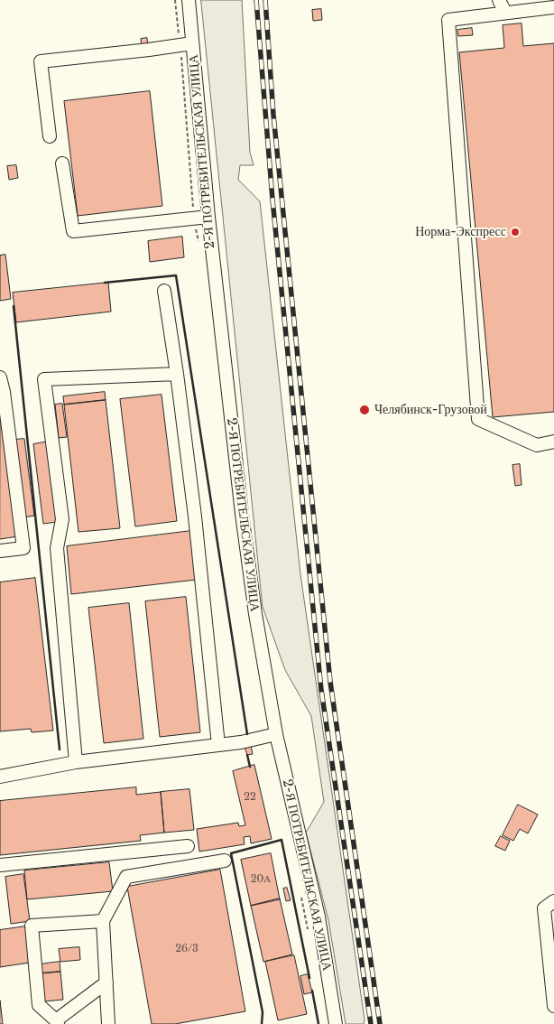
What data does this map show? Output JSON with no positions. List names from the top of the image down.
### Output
{
  "streets": {
    "street": ["2-Я ПОТРЕБИТЕЛЬСКАЯ УЛИЦА"]
  },
  "places": ["Норма-Экспресс", "Челябинск-Грузовой"],
  "house_numbers": ["22", "20А", "26/3"]
}
